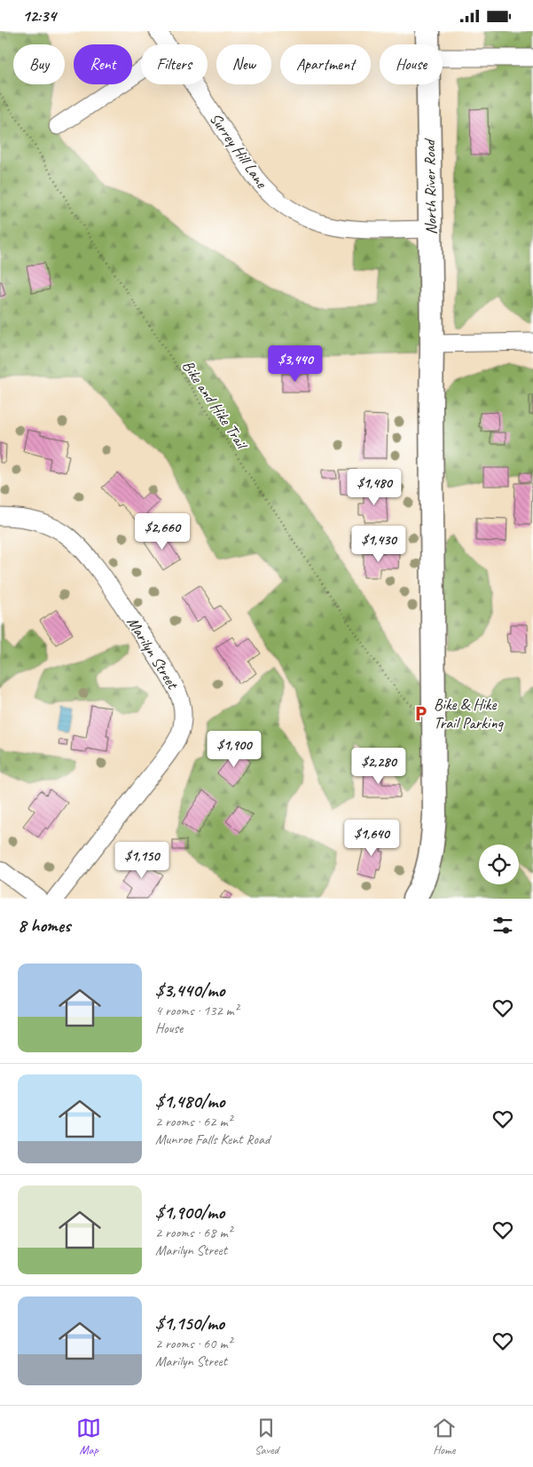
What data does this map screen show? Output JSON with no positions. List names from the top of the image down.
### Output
{
  "streets": {
    "street": ["Surrey Hill Lane", "North River Road", "Marilyn Street"],
    "path": ["Bike and Hike Trail"]
  },
  "crossings": [
    ["Surrey Hill Lane", "North River Road"]
  ],
  "places": {
    "parking": ["Bike & Hike Trail Parking"]
  },
  "page": {
    "status": "12:34",
    "chip": [
      "Buy",
      "Rent",
      "Filters",
      "New",
      "Apartment",
      "House"
    ],
    "price": [
      "$3,440",
      "$1,480",
      "$2,660",
      "$1,430",
      "$1,900",
      "$2,280",
      "$1,640",
      "$1,150"
    ],
    "heading": "8 homes",
    "list": [
      {
        "name": "$3,440/mo",
        "note": "4 rooms · 132 m² · House"
      },
      {
        "name": "$1,480/mo",
        "note": "2 rooms · 62 m² · Munroe Falls Kent Road"
      },
      {
        "name": "$1,900/mo",
        "note": "2 rooms · 68 m² · Marilyn Street"
      },
      {
        "name": "$1,150/mo",
        "note": "2 rooms · 60 m² · Marilyn Street"
      }
    ],
    "tabs": ["Map", "Saved", "Home"]
  }
}
